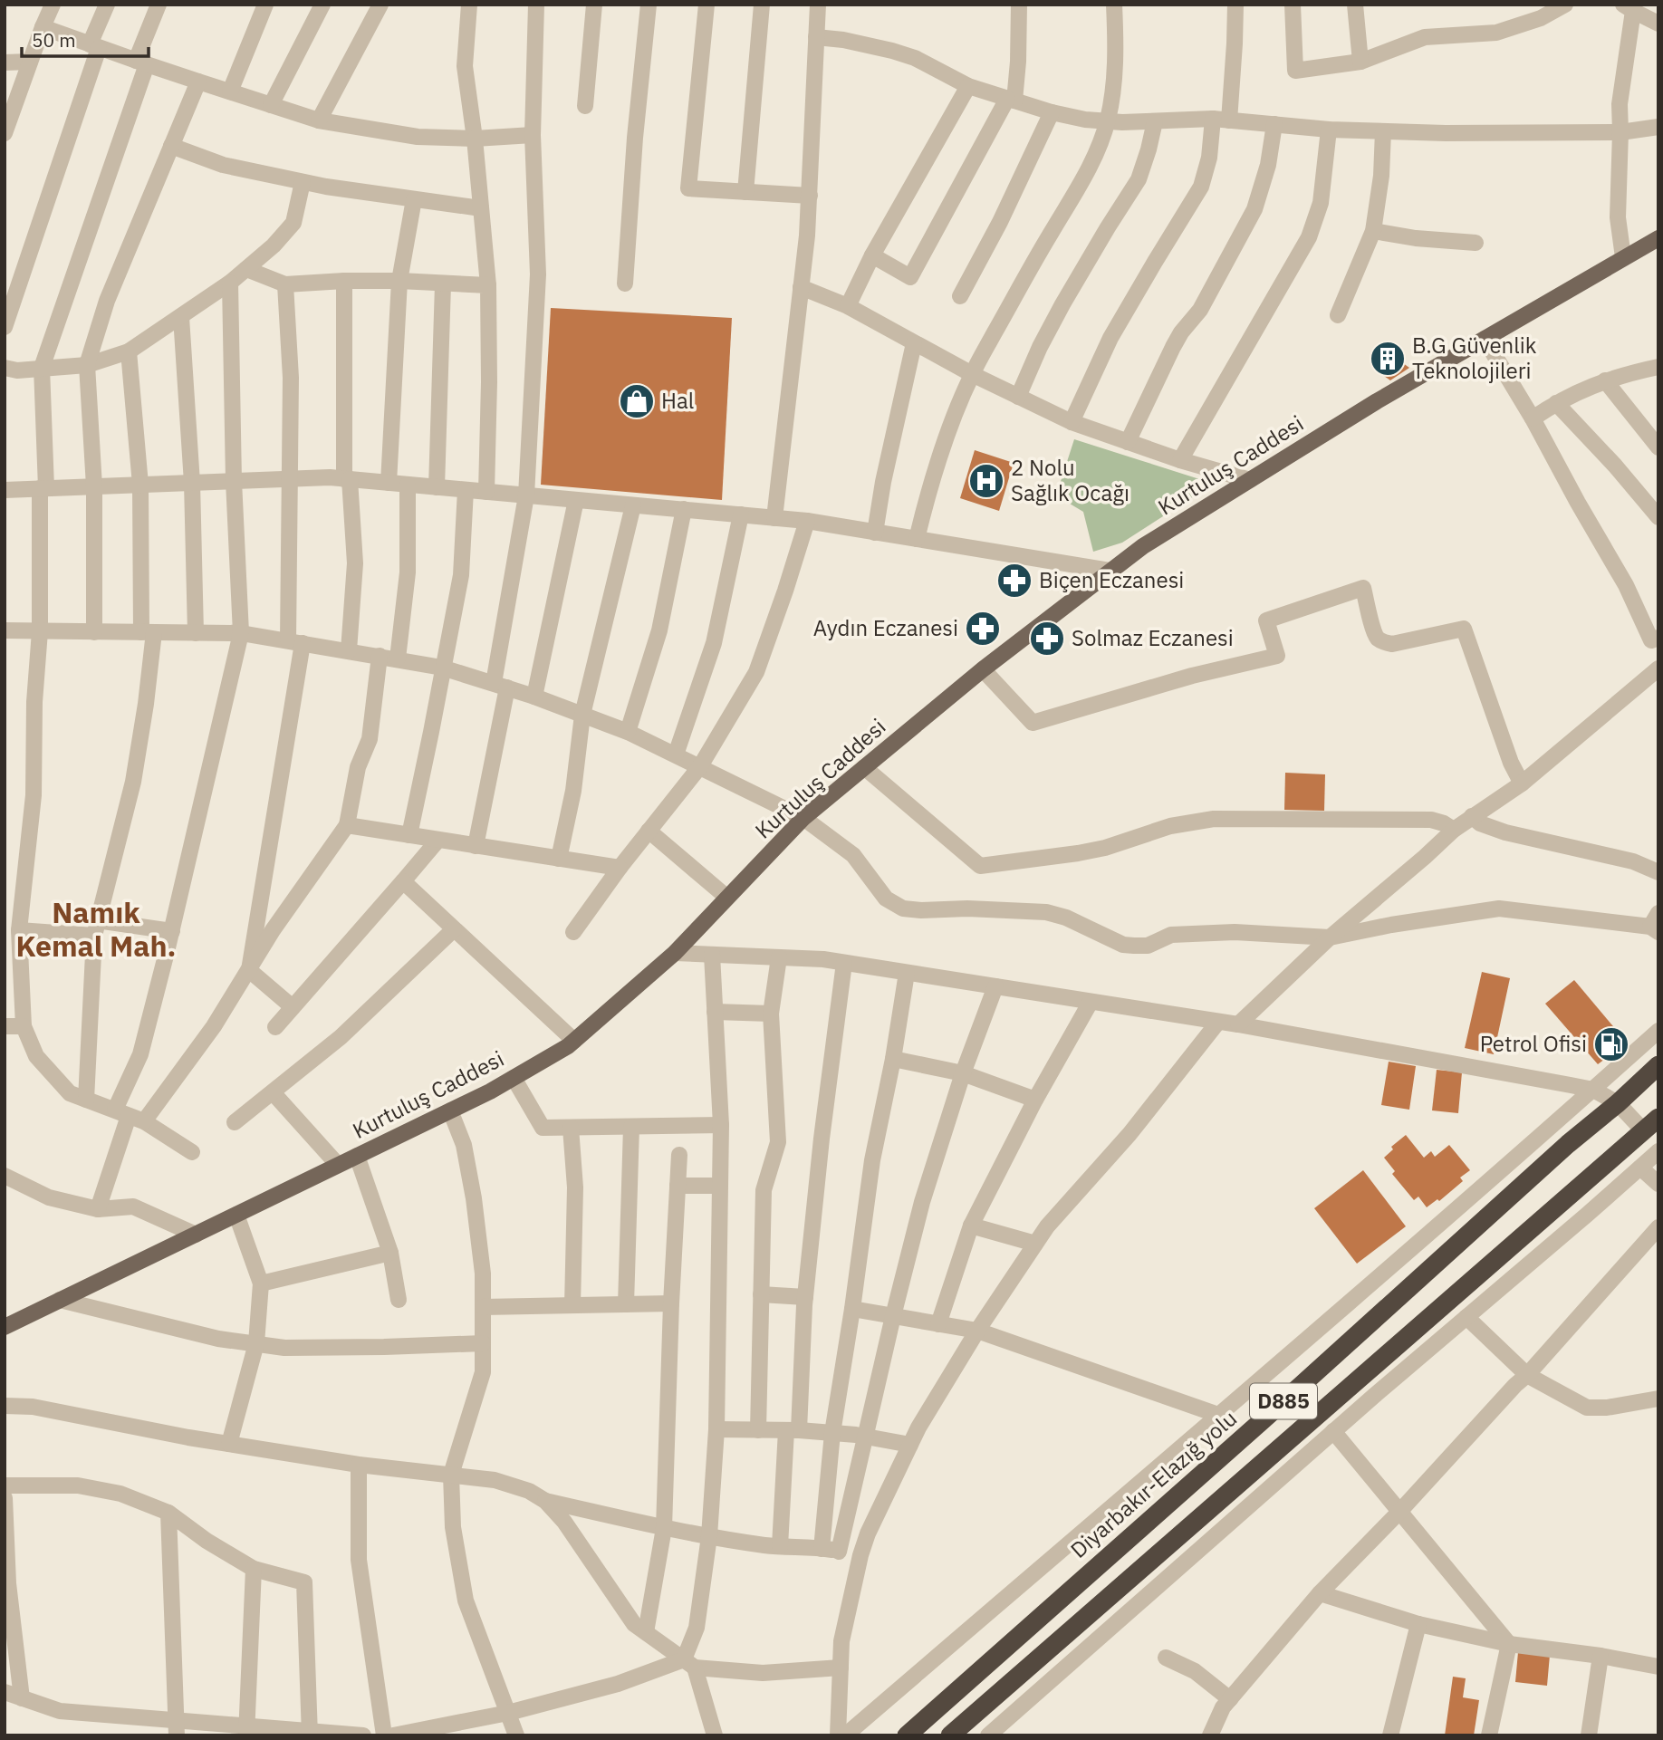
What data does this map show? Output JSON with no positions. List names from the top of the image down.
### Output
{
  "streets": {
    "highway": ["D885", "Diyarbakır-Elazığ yolu"],
    "main road": ["Kurtuluş Caddesi"]
  },
  "districts": ["Namık Kemal Mah."],
  "places": {
    "building": ["B.G Güvenlik Teknolojileri"],
    "shop": ["Hal"],
    "hospital": ["2 Nolu Sağlık Ocağı"],
    "pharmacy": ["Biçen Eczanesi", "Aydın Eczanesi", "Solmaz Eczanesi"],
    "fuel station": ["Petrol Ofisi"]
  },
  "scale_bar": "50 m"
}
